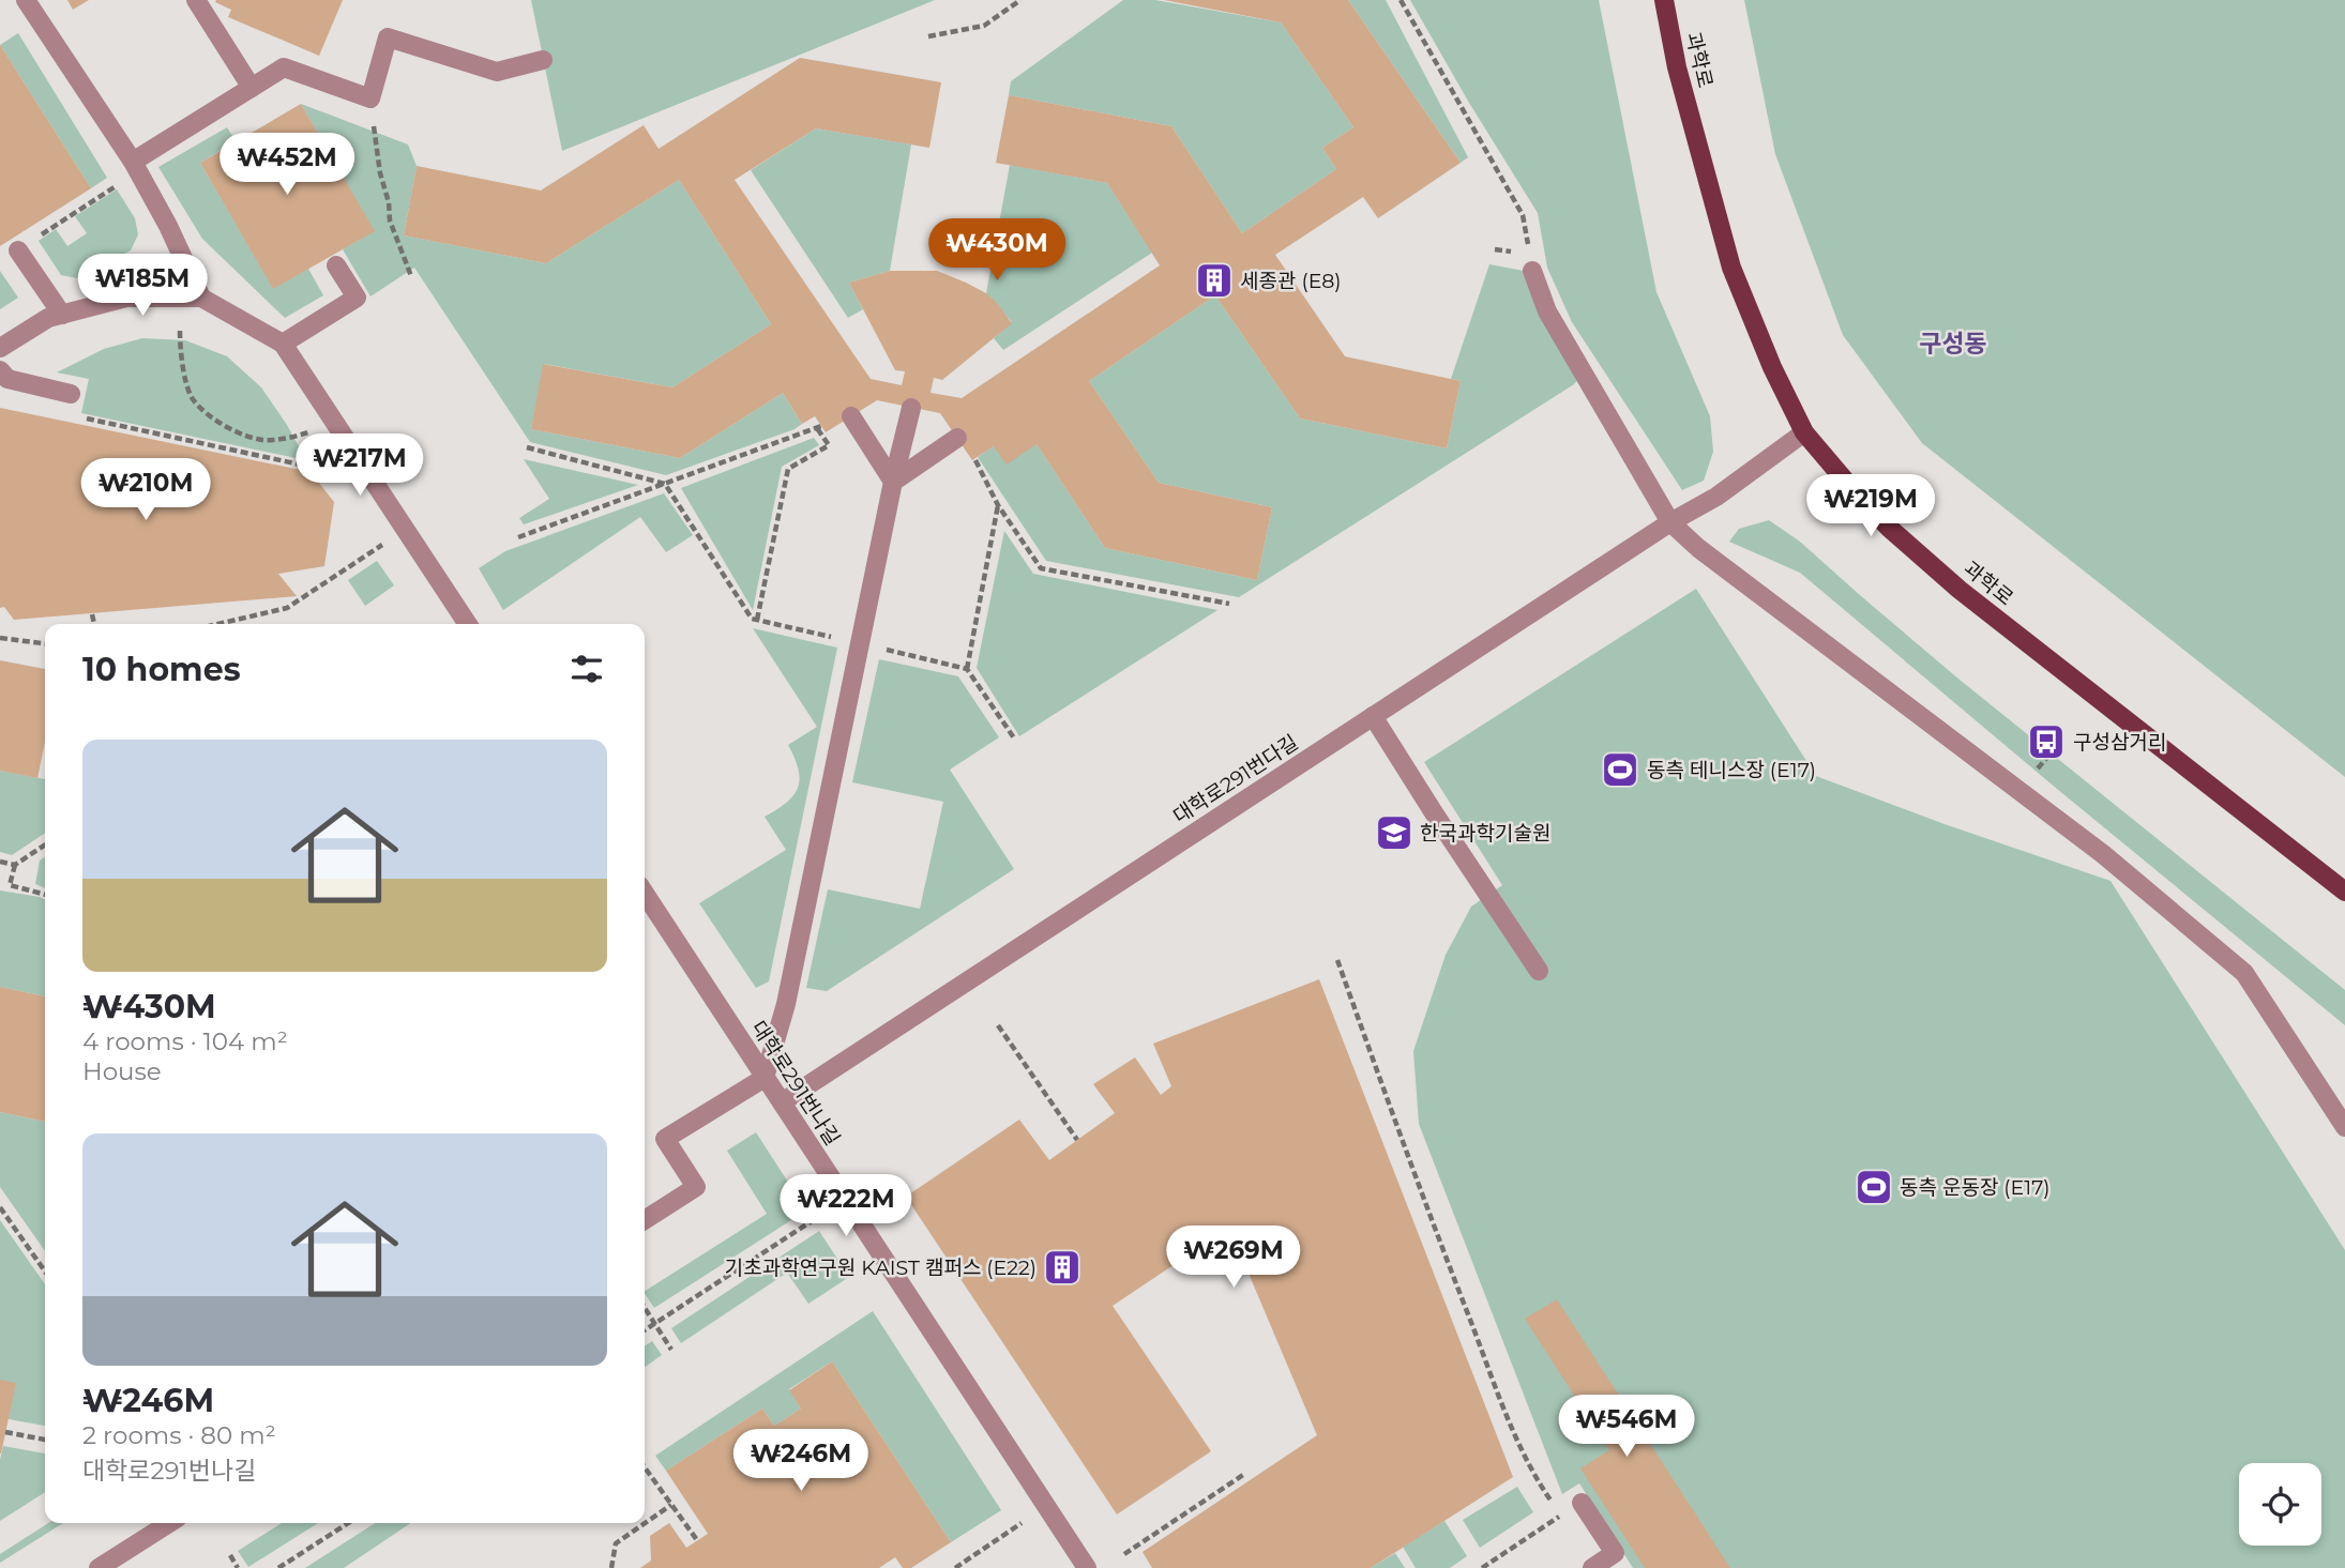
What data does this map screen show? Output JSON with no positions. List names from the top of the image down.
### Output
{
  "streets": {
    "main road": ["과학로"],
    "street": ["대학로291번다길", "대학로291번나길"]
  },
  "crossings": [
    ["과학로", "대학로291번다길"],
    ["대학로291번다길", "대학로291번나길"]
  ],
  "districts": ["구성동"],
  "places": {
    "building": ["세종관 (E8)", "기초과학연구원 KAIST 캠퍼스 (E22)"],
    "bus stop": ["구성삼거리"],
    "sports": ["동측 테니스장 (E17)", "동측 운동장 (E17)"],
    "school or university": ["한국과학기술원"]
  },
  "page": {
    "price": [
      "₩452M",
      "₩430M",
      "₩185M",
      "₩217M",
      "₩210M",
      "₩219M",
      "₩222M",
      "₩269M",
      "₩546M",
      "₩246M"
    ],
    "heading": "10 homes",
    "list": [
      {
        "name": "₩430M",
        "note": "4 rooms · 104 m² · House"
      },
      {
        "name": "₩246M",
        "note": "2 rooms · 80 m² · 대학로291번나길"
      }
    ]
  }
}
